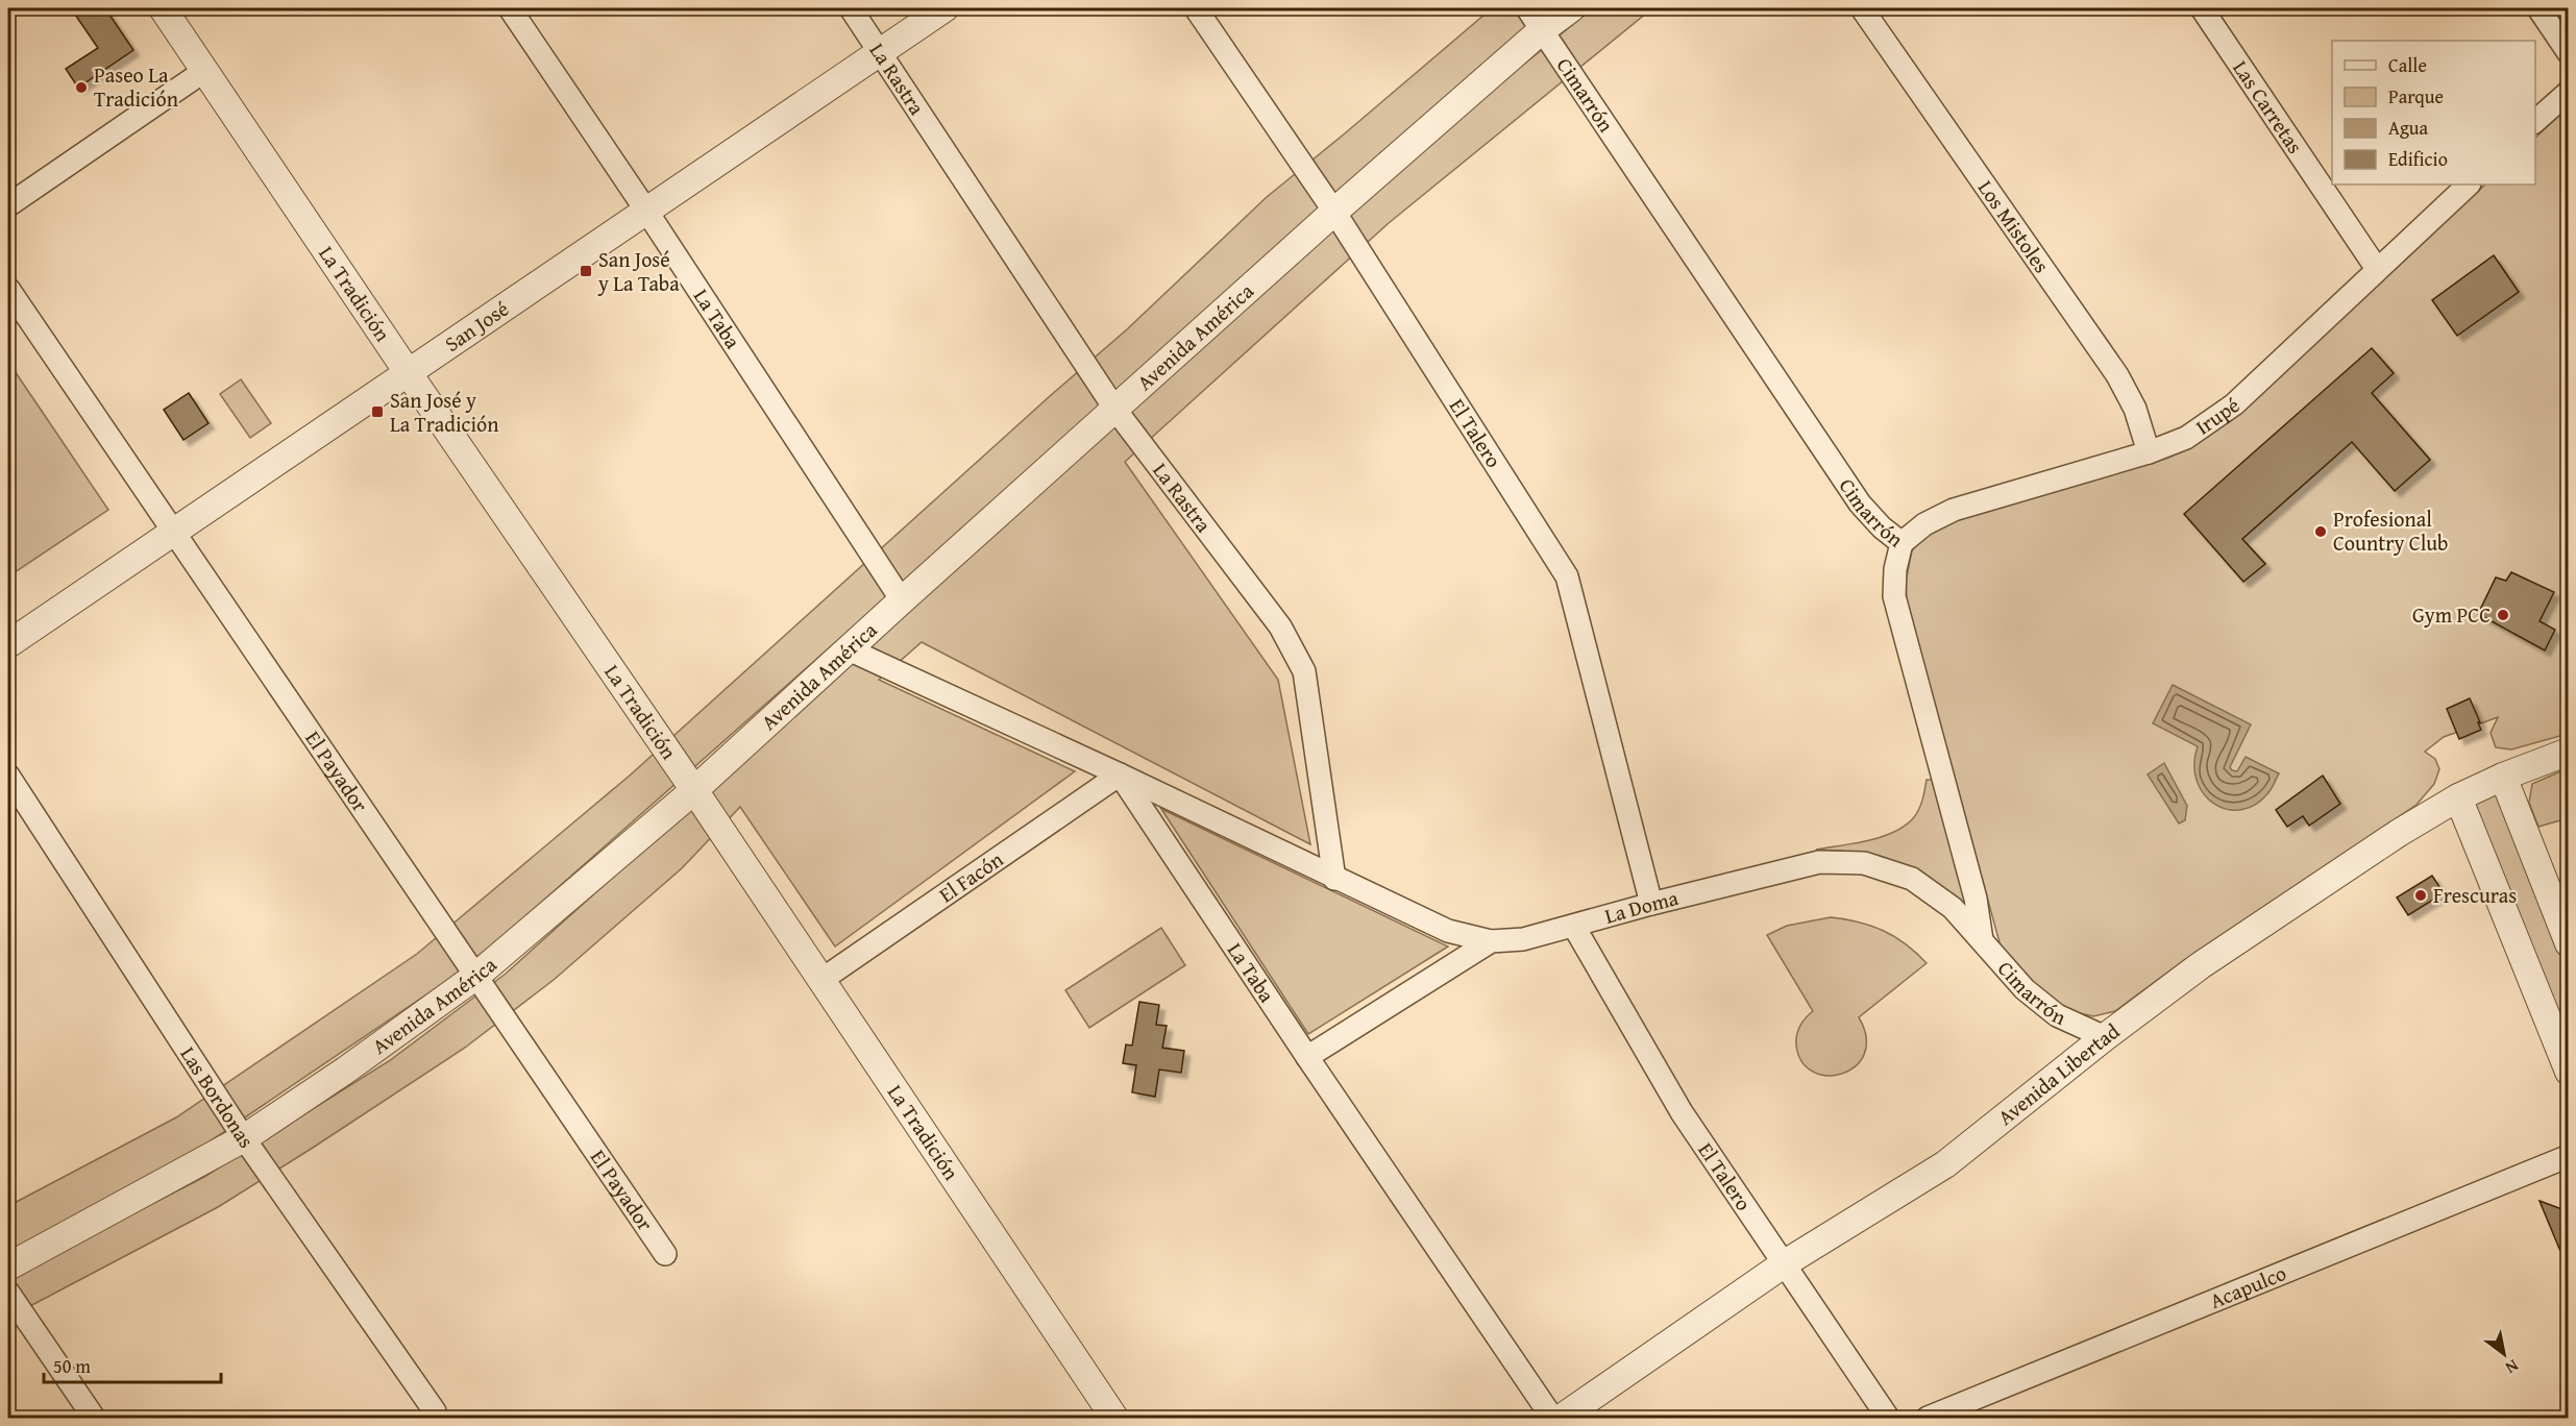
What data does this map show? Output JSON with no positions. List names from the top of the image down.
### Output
{
  "streets": {
    "street": [
      "La Rastra",
      "Cimarrón",
      "Las Carretas",
      "Los Mistoles",
      "La Tradición",
      "La Taba",
      "San José",
      "Avenida América",
      "Irupé",
      "El Talero",
      "El Payador",
      "El Facón",
      "La Doma",
      "Avenida Libertad",
      "Las Bordonas",
      "Acapulco"
    ]
  },
  "crossings": [
    ["La Rastra", "San José"],
    ["La Rastra", "Avenida América"],
    ["Cimarrón", "Avenida América"],
    ["Cimarrón", "Irupé"],
    ["Cimarrón", "La Doma"],
    ["Cimarrón", "Avenida Libertad"],
    ["Las Carretas", "Irupé"],
    ["Los Mistoles", "Irupé"],
    ["La Tradición", "San José"],
    ["La Tradición", "Avenida América"],
    ["La Tradición", "El Facón"],
    ["La Taba", "San José"],
    ["La Taba", "Avenida América"],
    ["La Taba", "El Facón"],
    ["San José", "El Payador"],
    ["Avenida América", "El Talero"],
    ["Avenida América", "El Payador"],
    ["Avenida América", "Las Bordonas"],
    ["El Talero", "La Doma"],
    ["El Talero", "Avenida Libertad"]
  ],
  "places": {
    "other": [
      "Paseo La Tradición",
      "Profesional Country Club",
      "Gym PCC",
      "Frescuras"
    ],
    "transit": ["San José y La Taba", "San José y La Tradición"]
  },
  "legend": [
    "Calle",
    "Parque",
    "Agua",
    "Edificio"
  ],
  "scale_bar": "50 m",
  "north": "bottom right"
}
